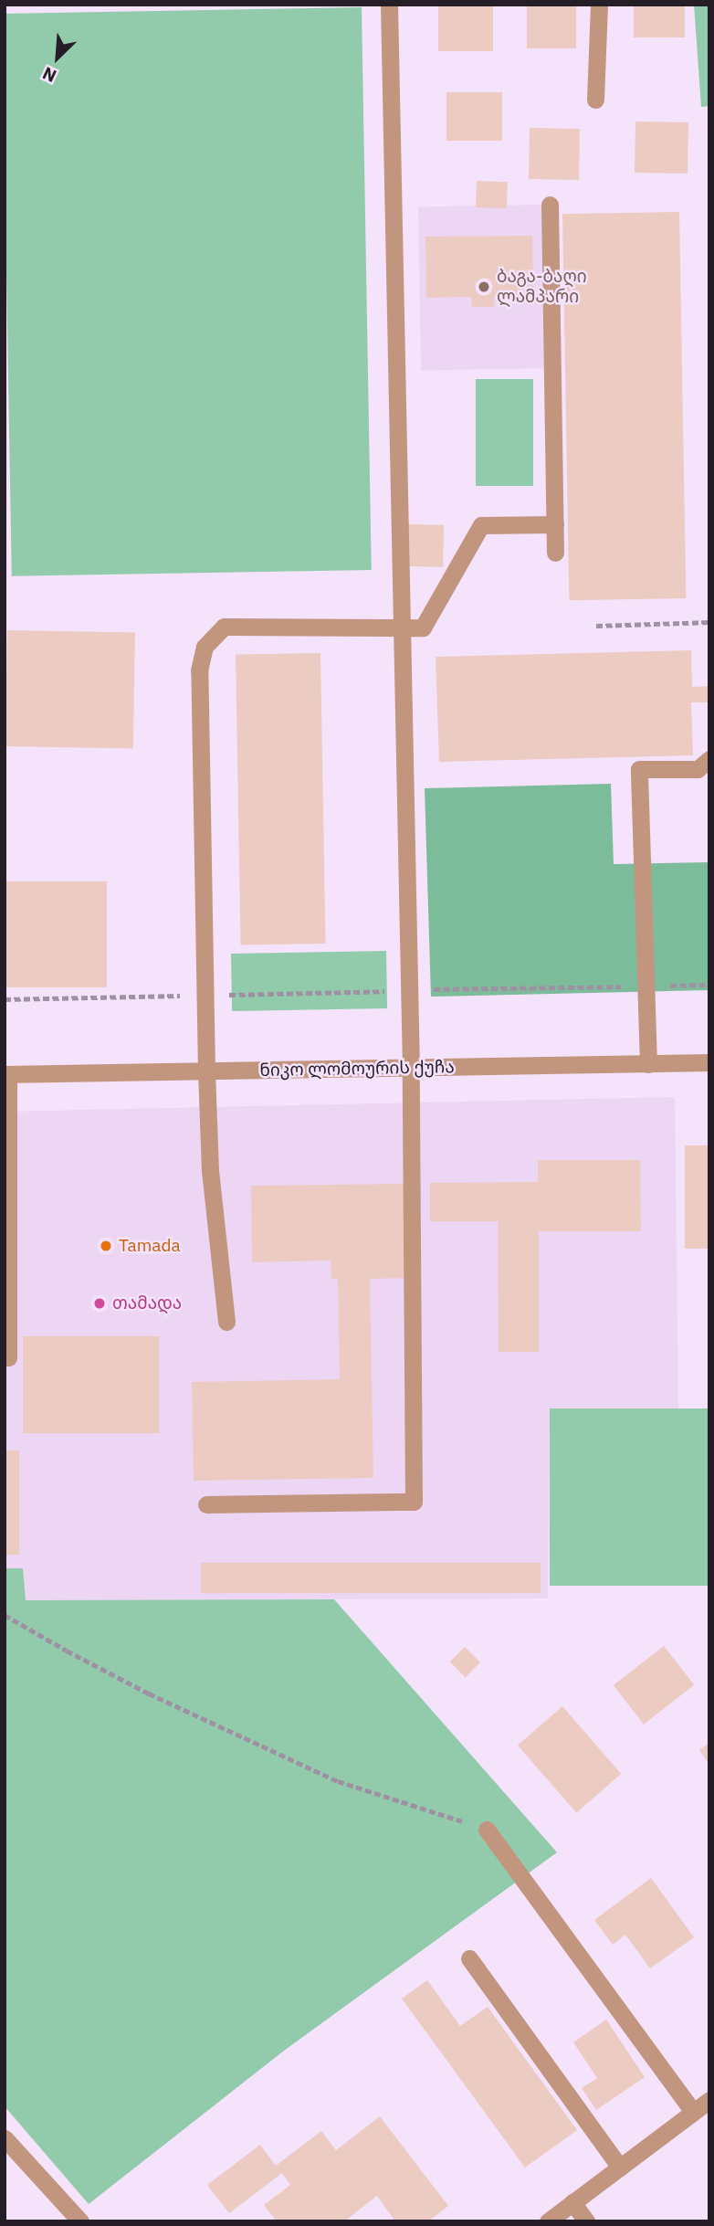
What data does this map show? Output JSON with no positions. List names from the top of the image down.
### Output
{
  "streets": {
    "street": ["ნიკო ლომოურის ქუჩა"]
  },
  "places": ["ბაგა-ბაღი ლამპარი", "Tamada", "თამადა"],
  "north": "bottom left"
}
